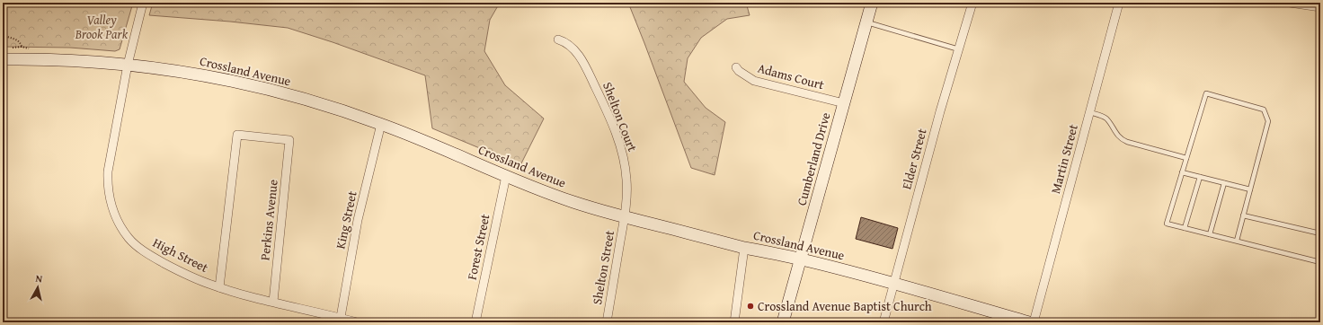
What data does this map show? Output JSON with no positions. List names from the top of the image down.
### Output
{
  "streets": {
    "main road": ["Crossland Avenue", "Cumberland Drive"],
    "street": [
      "Adams Court",
      "Shelton Court",
      "Elder Street",
      "Martin Street",
      "Perkins Avenue",
      "King Street",
      "Forest Street",
      "High Street",
      "Shelton Street"
    ]
  },
  "crossings": [
    ["Crossland Avenue", "Shelton Court"],
    ["Crossland Avenue", "Cumberland Drive"],
    ["Crossland Avenue", "Elder Street"],
    ["Crossland Avenue", "King Street"],
    ["Crossland Avenue", "Forest Street"],
    ["Crossland Avenue", "High Street"],
    ["Crossland Avenue", "Shelton Street"],
    ["Adams Court", "Cumberland Drive"],
    ["Shelton Court", "Shelton Street"],
    ["Perkins Avenue", "High Street"],
    ["King Street", "High Street"]
  ],
  "parks": ["Valley Brook Park"],
  "places": ["Crossland Avenue Baptist Church"],
  "north": "top"
}
